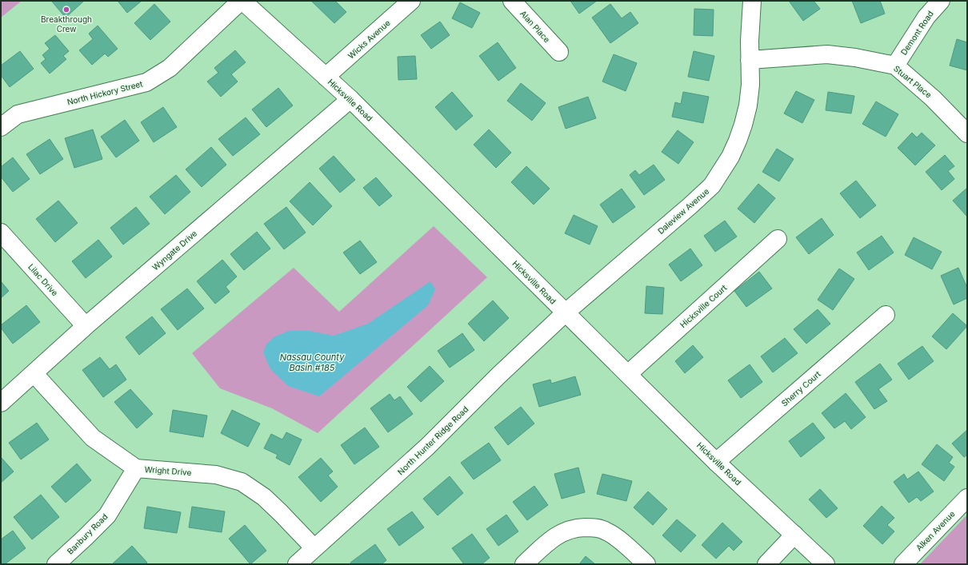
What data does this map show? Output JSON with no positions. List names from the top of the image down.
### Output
{
  "streets": {
    "street": [
      "Alan Place",
      "Demont Road",
      "Wicks Avenue",
      "Stuart Place",
      "North Hickory Street",
      "Hicksville Road",
      "Daleview Avenue",
      "Wyngate Drive",
      "Lilac Drive",
      "Hicksville Court",
      "Sherry Court",
      "North Hunter Ridge Road",
      "Wright Drive",
      "Alken Avenue",
      "Banbury Road"
    ]
  },
  "crossings": [
    ["Demont Road", "Stuart Place"],
    ["Wicks Avenue", "Hicksville Road"],
    ["Stuart Place", "Daleview Avenue"],
    ["North Hickory Street", "Hicksville Road"],
    ["Hicksville Road", "Daleview Avenue"],
    ["Hicksville Road", "Wyngate Drive"],
    ["Hicksville Road", "Hicksville Court"],
    ["Hicksville Road", "Sherry Court"],
    ["Hicksville Road", "North Hunter Ridge Road"],
    ["Daleview Avenue", "North Hunter Ridge Road"],
    ["Wyngate Drive", "Lilac Drive"],
    ["Wyngate Drive", "Wright Drive"],
    ["North Hunter Ridge Road", "Wright Drive"],
    ["Wright Drive", "Banbury Road"]
  ],
  "water": ["Nassau County Basin #185"],
  "places": ["Breakthrough Crew"]
}
